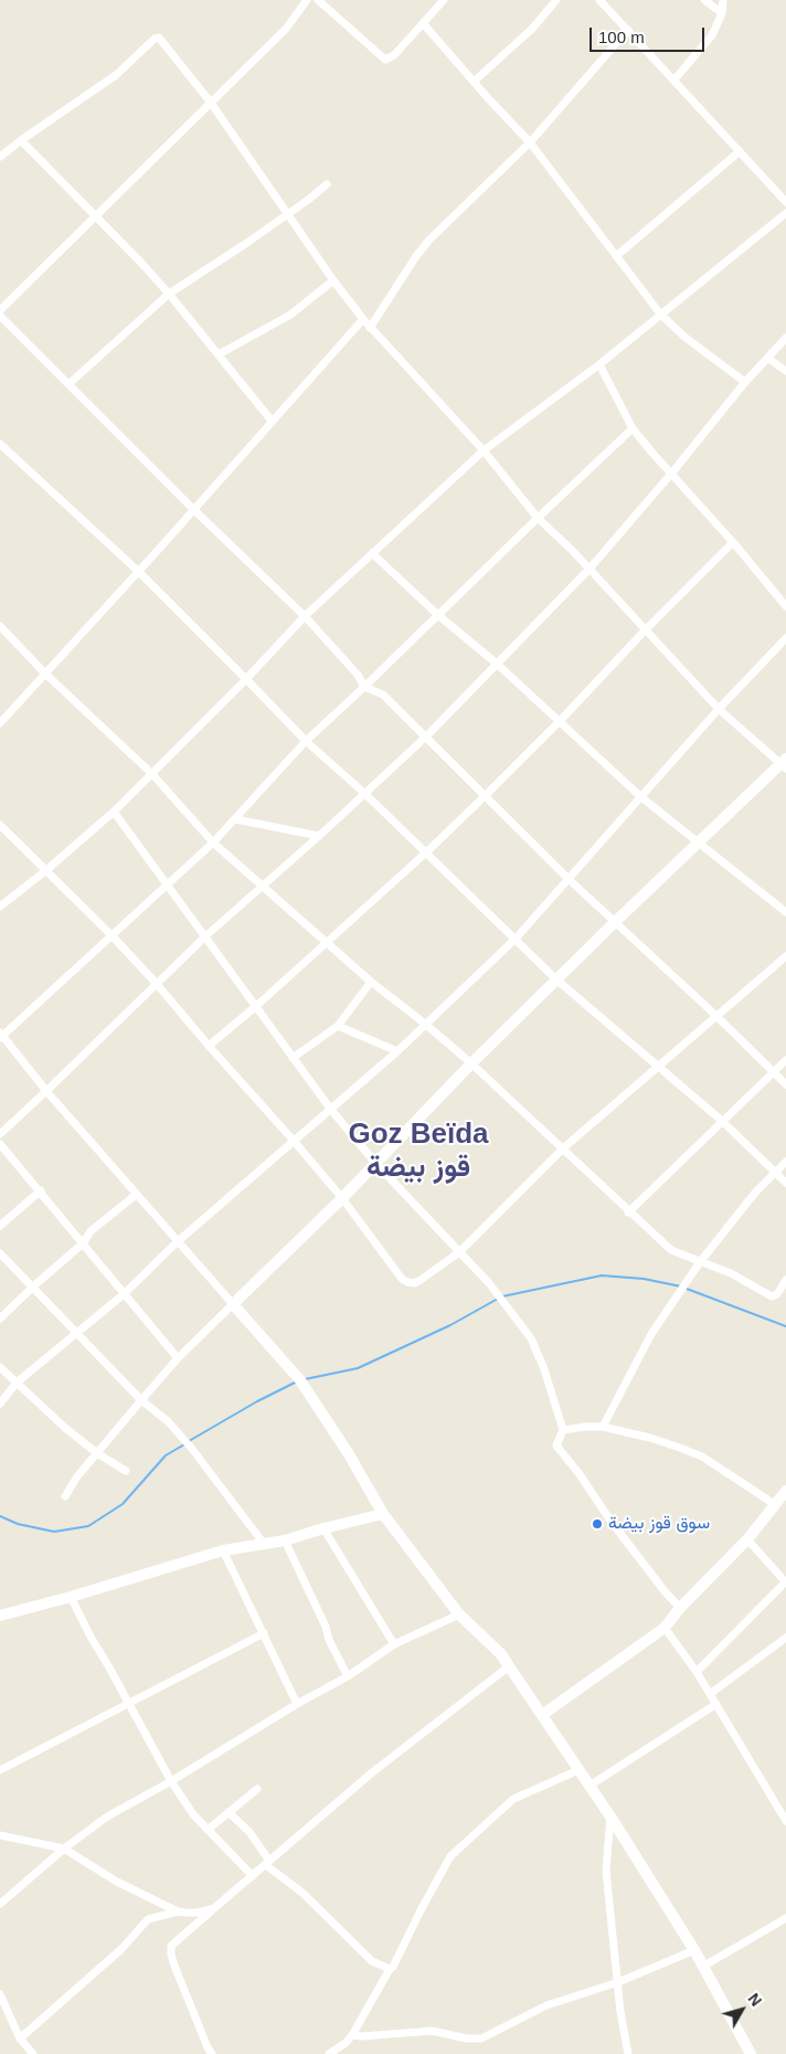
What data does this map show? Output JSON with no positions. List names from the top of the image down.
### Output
{
  "districts": ["Goz Beïda قوز بيضة"],
  "places": ["سوق قوز بيضة"],
  "scale_bar": "100 m",
  "north": "top right"
}
